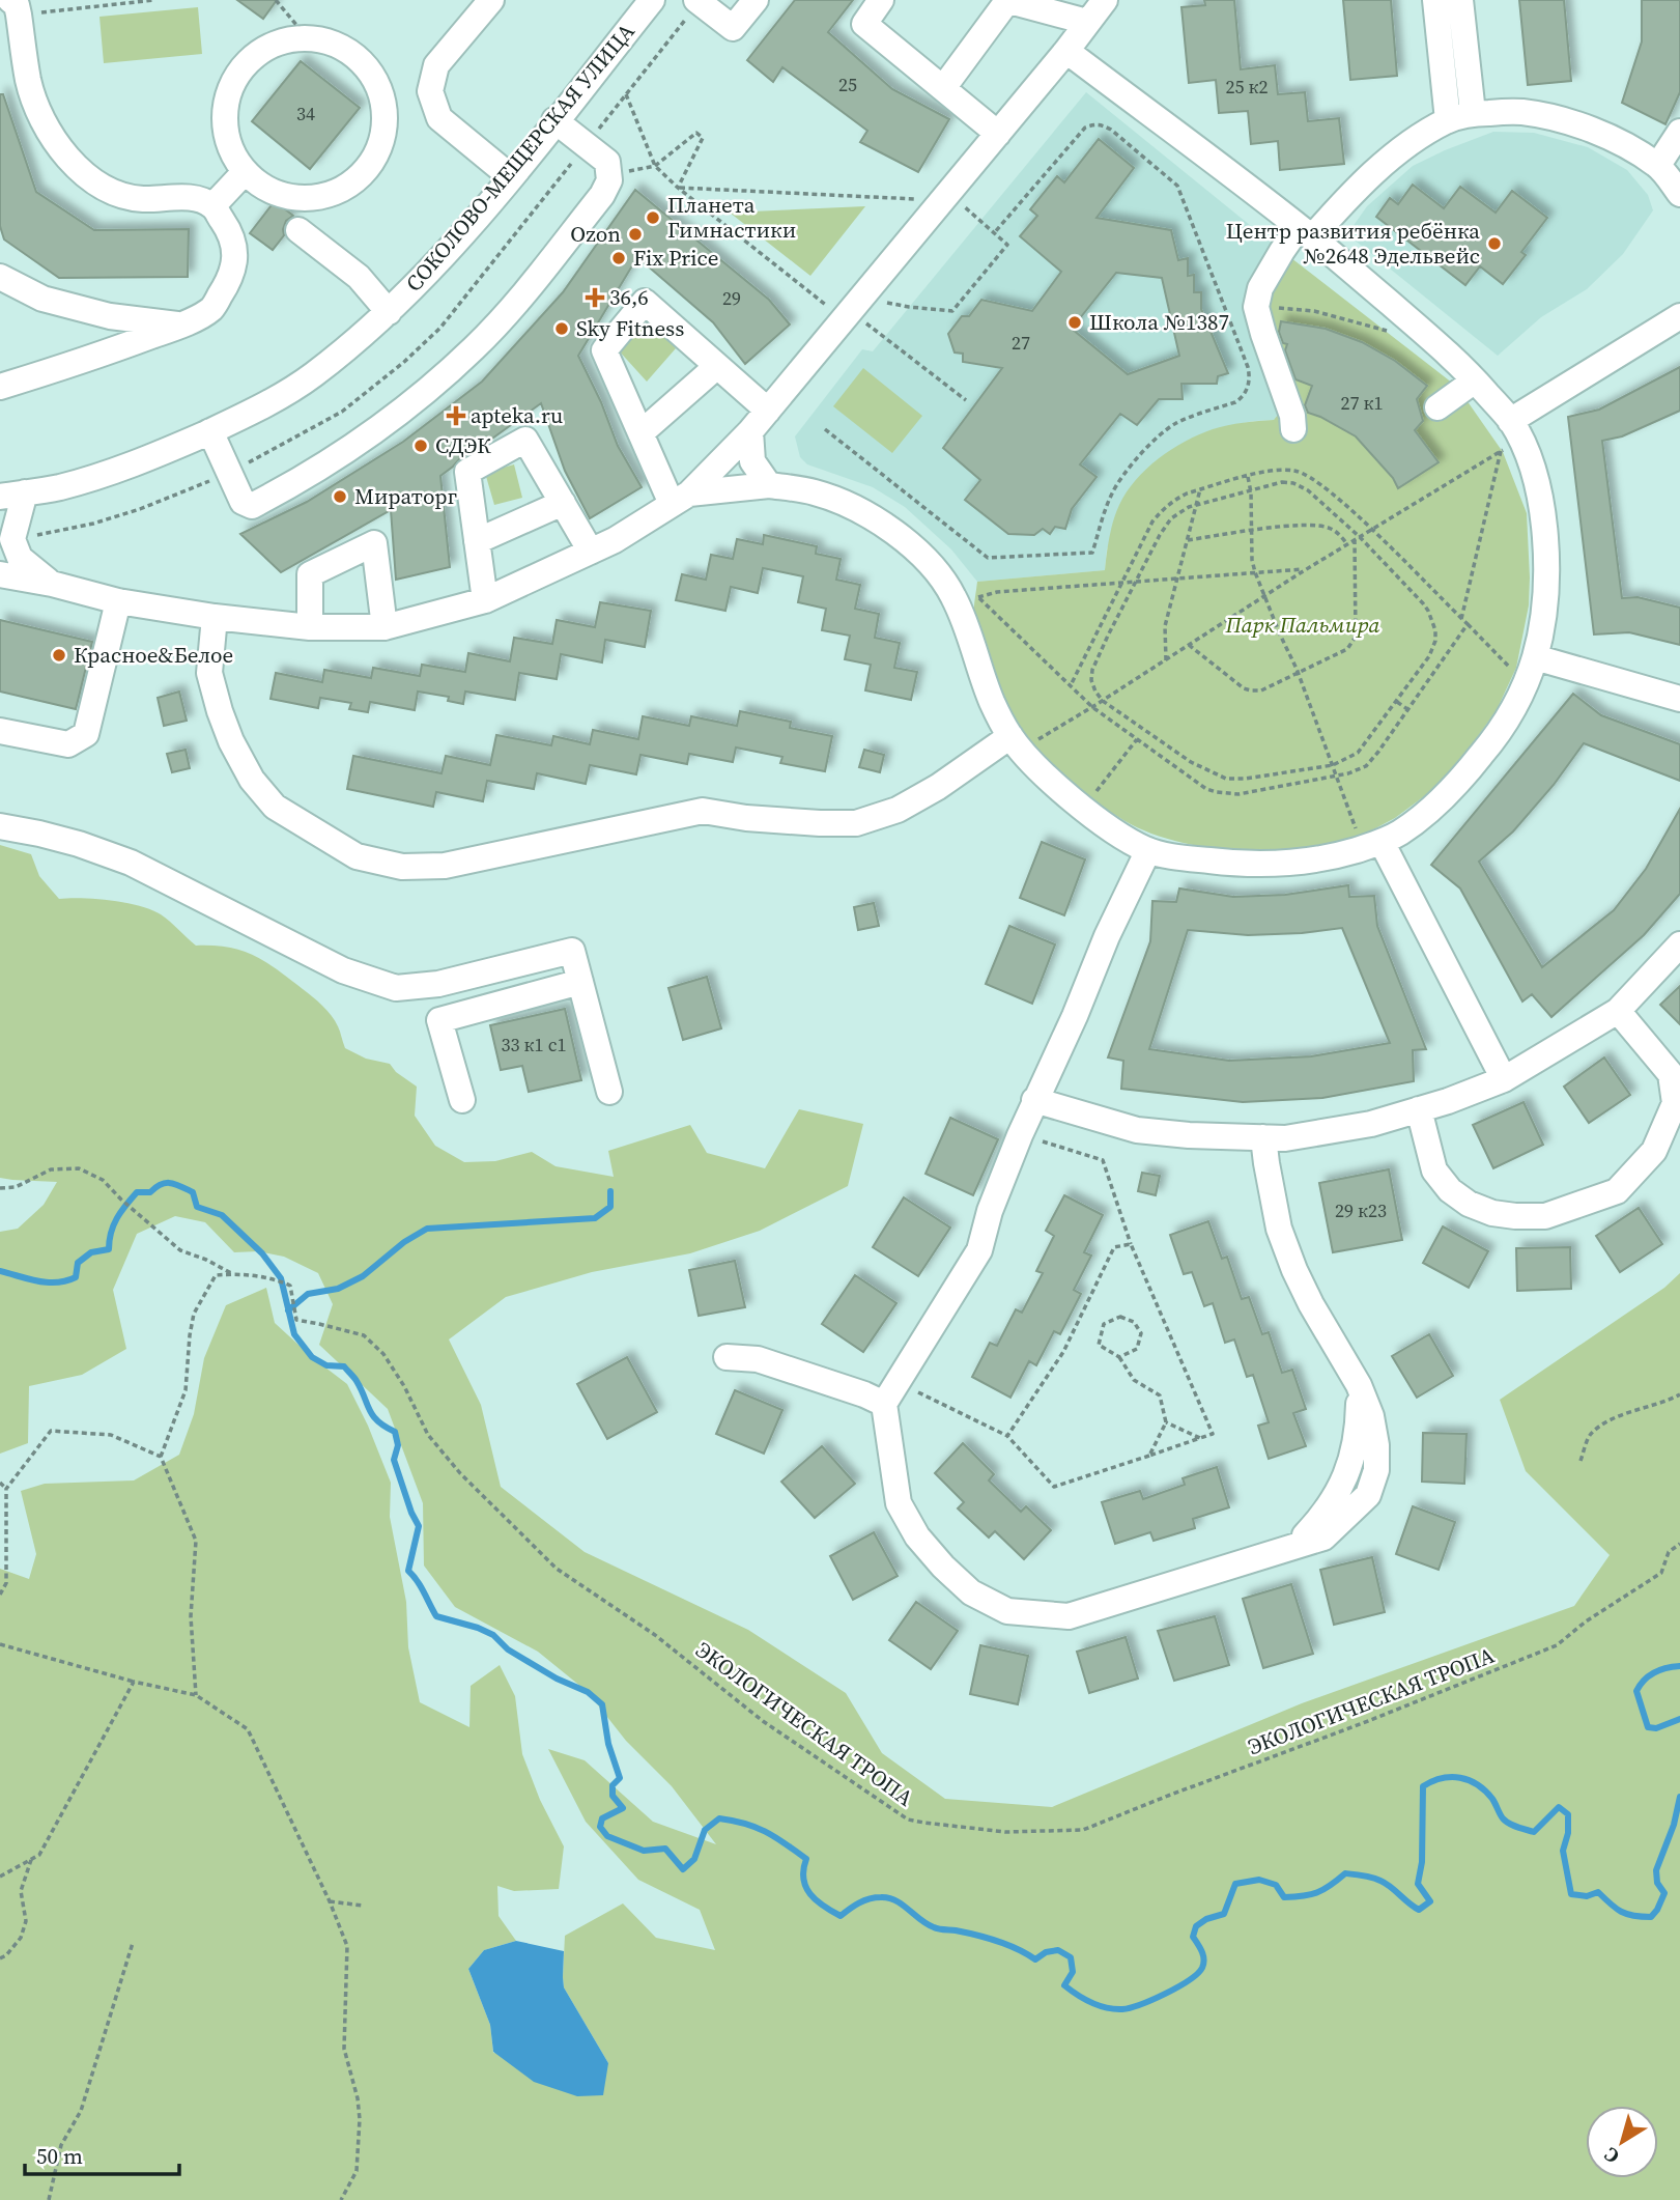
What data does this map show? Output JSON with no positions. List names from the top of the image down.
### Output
{
  "streets": {
    "street": ["СОКОЛОВО-МЕЩЕРСКАЯ УЛИЦА"],
    "path": ["ЭКОЛОГИЧЕСКАЯ ТРОПА"]
  },
  "parks": ["Парк Пальмира"],
  "places": {
    "other": [
      "Планета Гимнастики",
      "Ozon",
      "Центр развития ребёнка №2648 Эдельвейс",
      "Fix Price",
      "Школа №1387",
      "Sky Fitness",
      "СДЭК",
      "Мираторг",
      "Красное&Белое"
    ],
    "health": ["36,6", "apteka.ru"]
  },
  "house_numbers": [
    "25",
    "25 к2",
    "34",
    "29",
    "27",
    "27 к1",
    "33 к1 с1",
    "29 к23"
  ],
  "scale_bar": "50 m",
  "north": "bottom left"
}
